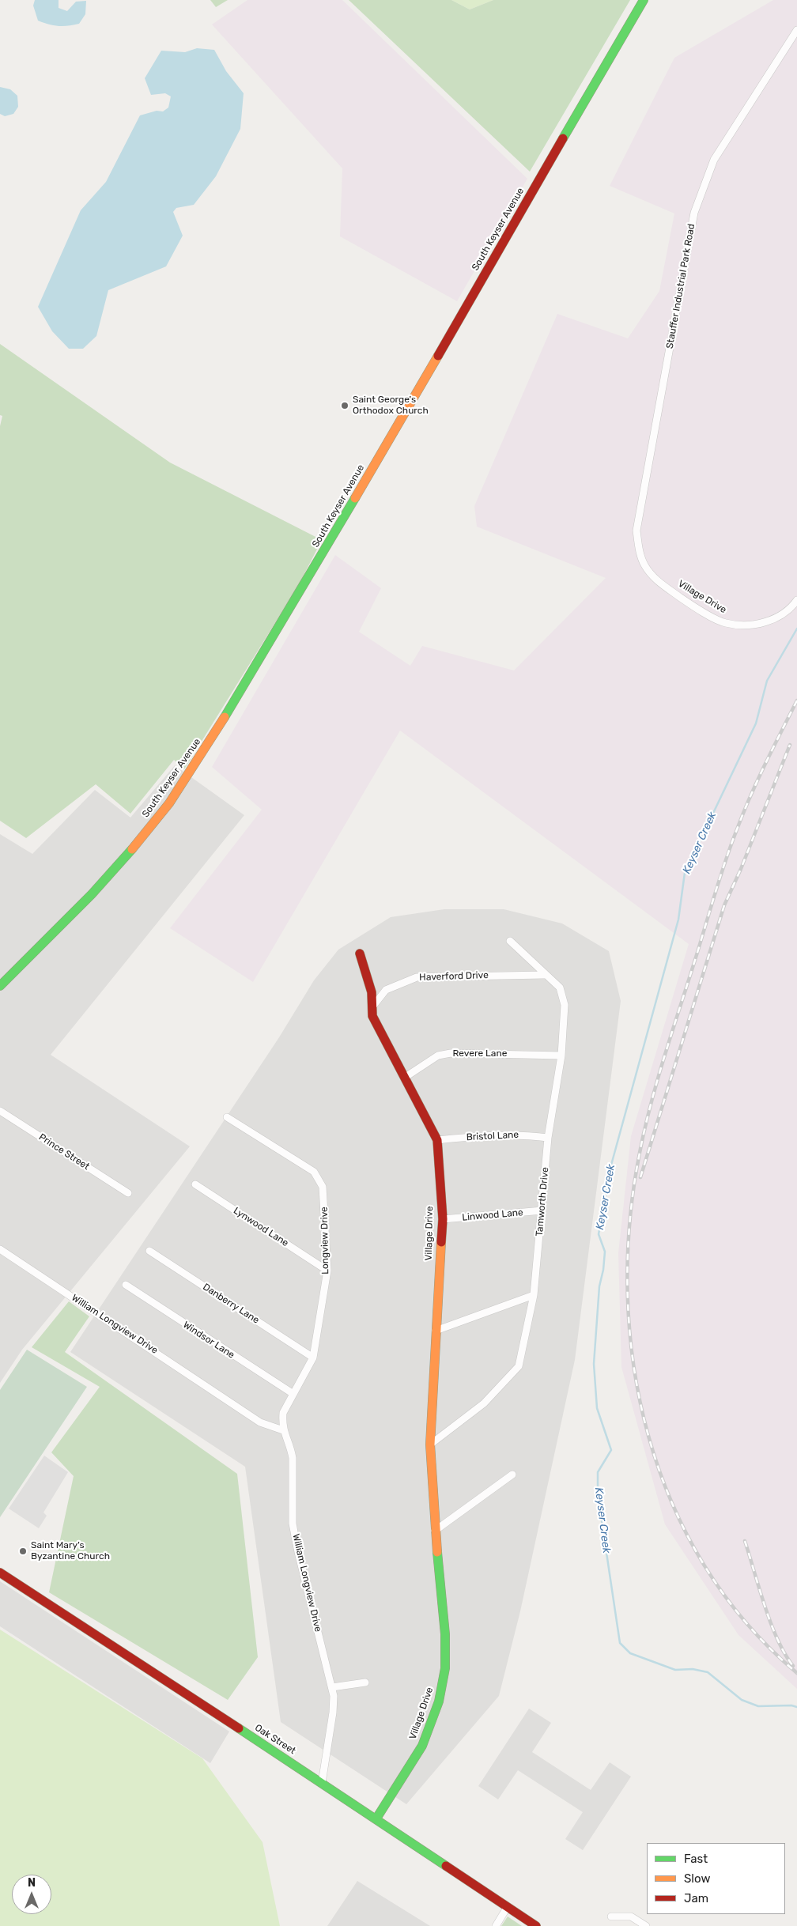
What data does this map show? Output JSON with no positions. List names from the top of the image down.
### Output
{
  "streets": {
    "street": [
      "South Keyser Avenue",
      "Stauffer Industrial Park Road",
      "Village Drive",
      "Haverford Drive",
      "Revere Lane",
      "Bristol Lane",
      "Prince Street",
      "Tamworth Drive",
      "Linwood Lane",
      "Lynwood Lane",
      "Longview Drive",
      "Danberry Lane",
      "William Longview Drive",
      "Windsor Lane",
      "Oak Street"
    ]
  },
  "crossings": [
    ["Stauffer Industrial Park Road", "Village Drive"],
    ["Village Drive", "Haverford Drive"],
    ["Village Drive", "Revere Lane"],
    ["Village Drive", "Bristol Lane"],
    ["Village Drive", "Tamworth Drive"],
    ["Village Drive", "Linwood Lane"],
    ["Village Drive", "Oak Street"],
    ["Haverford Drive", "Tamworth Drive"],
    ["Revere Lane", "Tamworth Drive"],
    ["Bristol Lane", "Tamworth Drive"],
    ["Tamworth Drive", "Linwood Lane"],
    ["Lynwood Lane", "Longview Drive"],
    ["Longview Drive", "Danberry Lane"],
    ["Longview Drive", "William Longview Drive"],
    ["Longview Drive", "Windsor Lane"],
    ["William Longview Drive", "Oak Street"]
  ],
  "water": ["Keyser Creek"],
  "places": ["Saint George's Orthodox Church", "Saint Mary's Byzantine Church"],
  "legend": ["Fast", "Slow", "Jam"],
  "north": "top"
}
